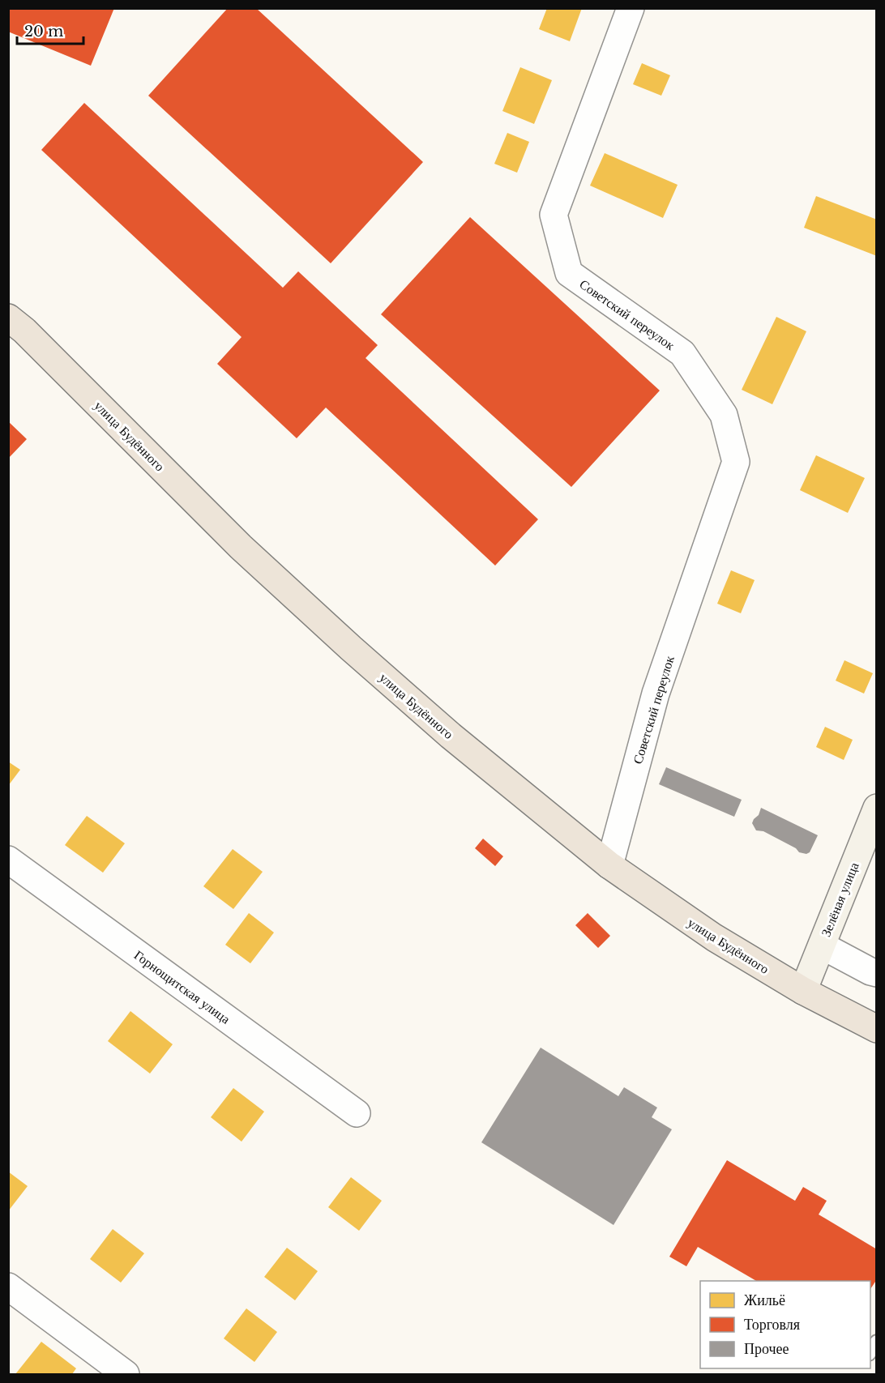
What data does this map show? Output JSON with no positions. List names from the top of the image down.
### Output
{
  "streets": {
    "main road": ["улица Будённого"],
    "street": ["Советский переулок", "Зелёная улица", "Горнощитская улица"]
  },
  "crossings": [
    ["Советский переулок", "улица Будённого"],
    ["улица Будённого", "Зелёная улица"]
  ],
  "legend": ["Жильё", "Торговля", "Прочее"],
  "scale_bar": "20 m"
}
